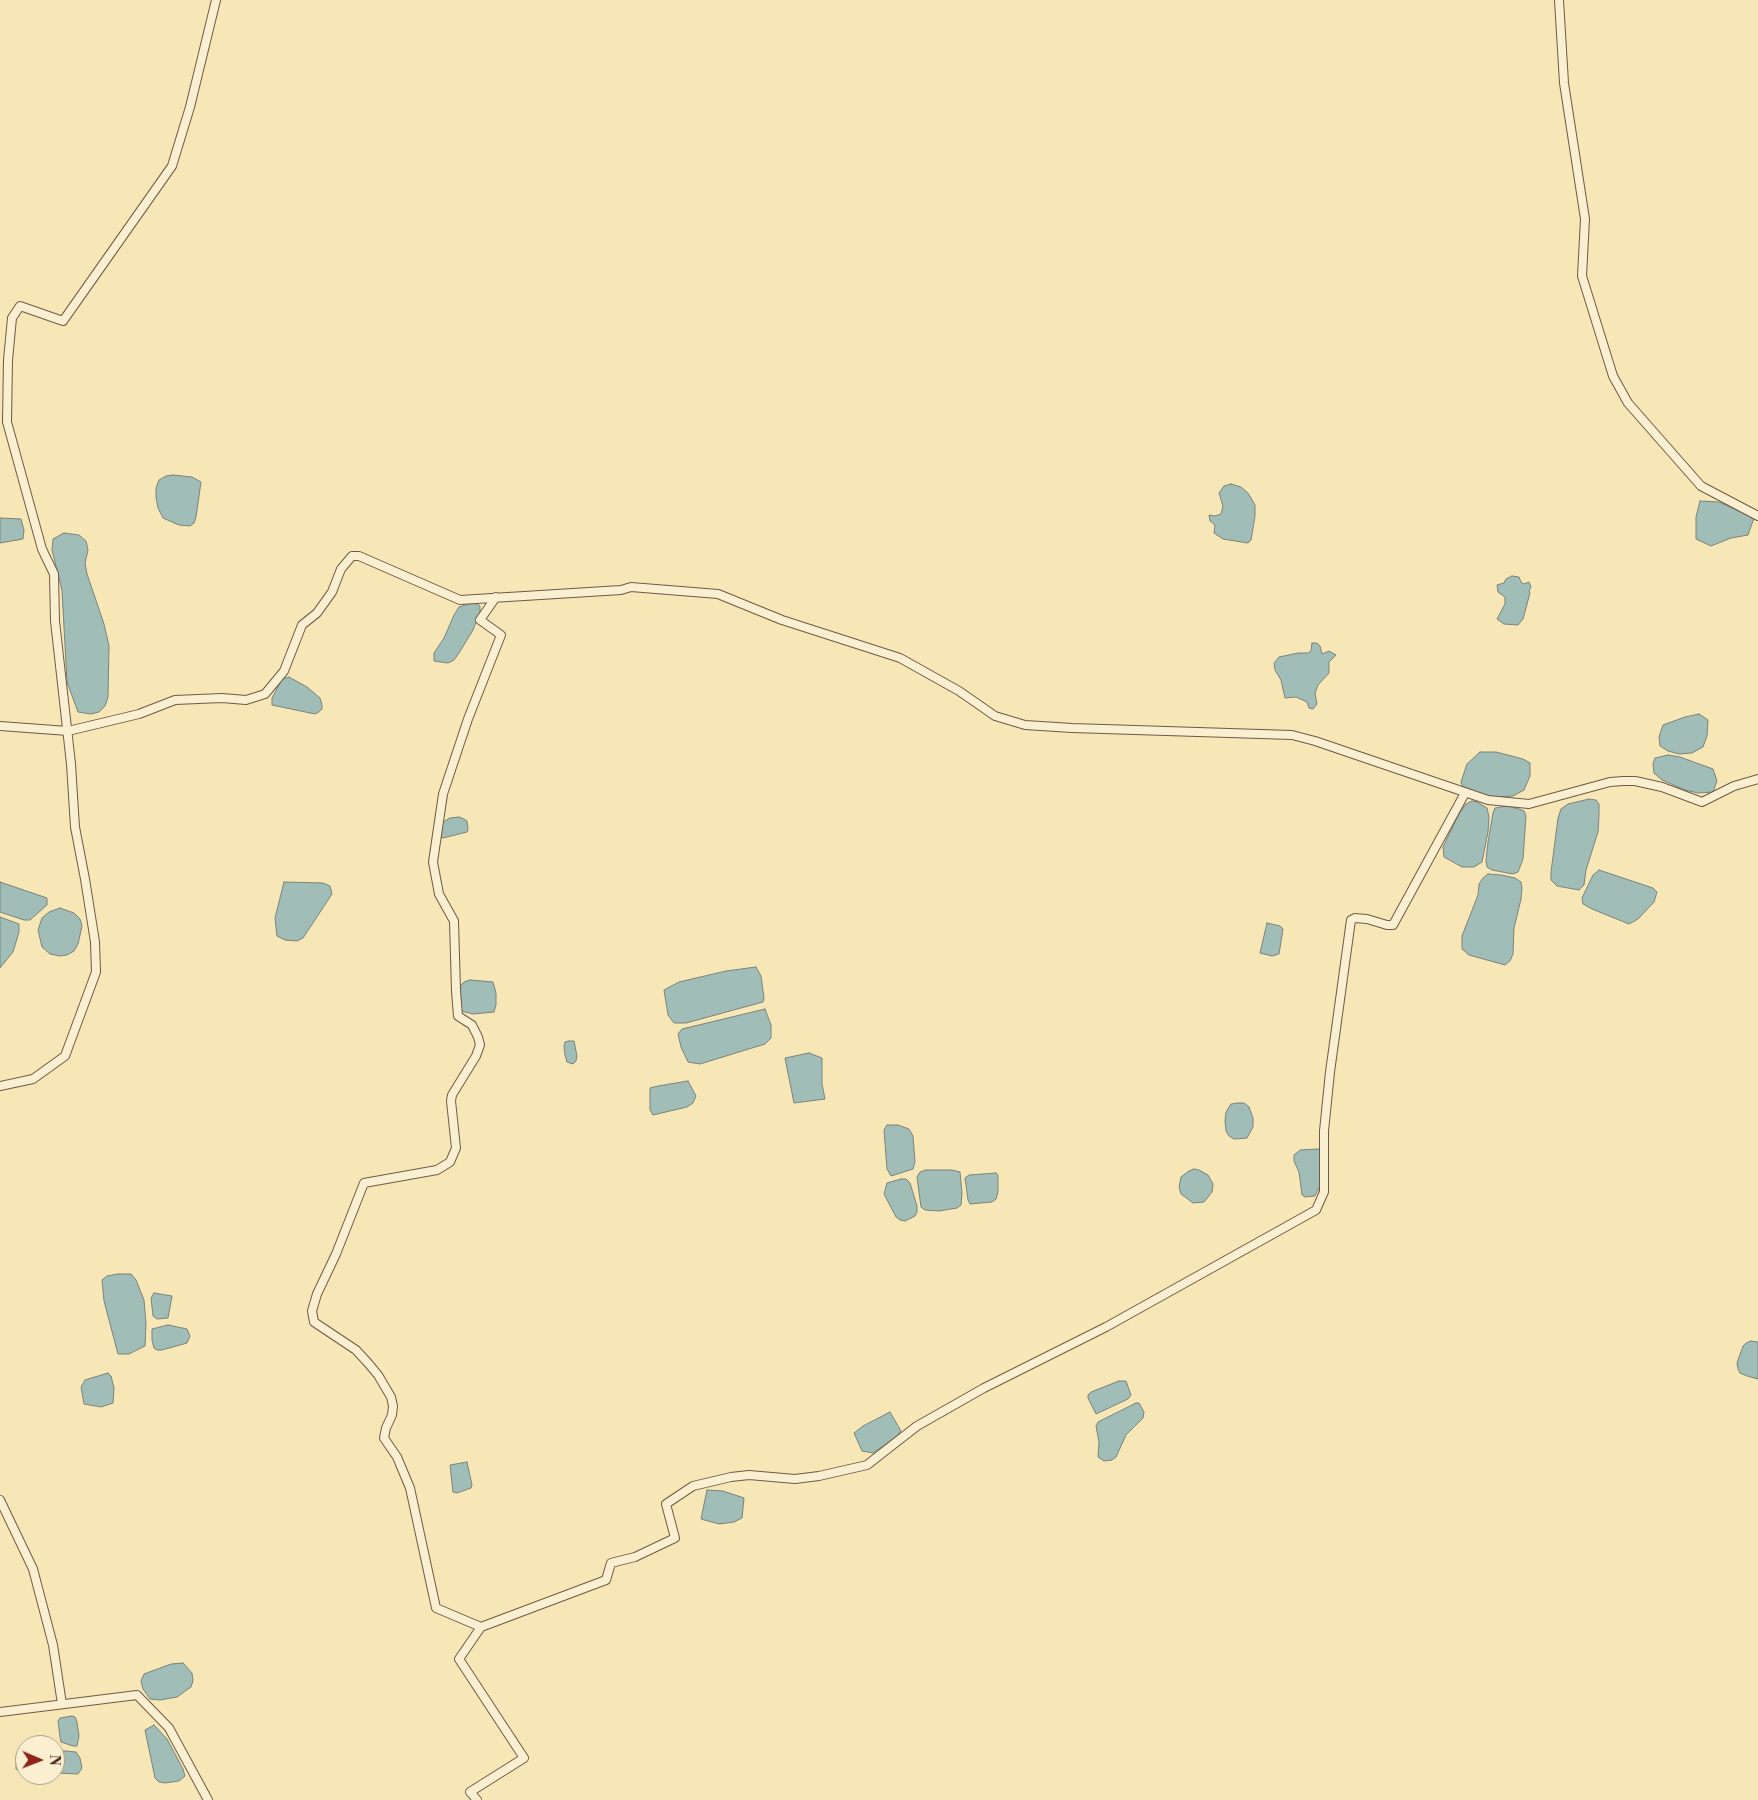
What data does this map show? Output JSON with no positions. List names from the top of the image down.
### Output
{
  "north": "right"
}
